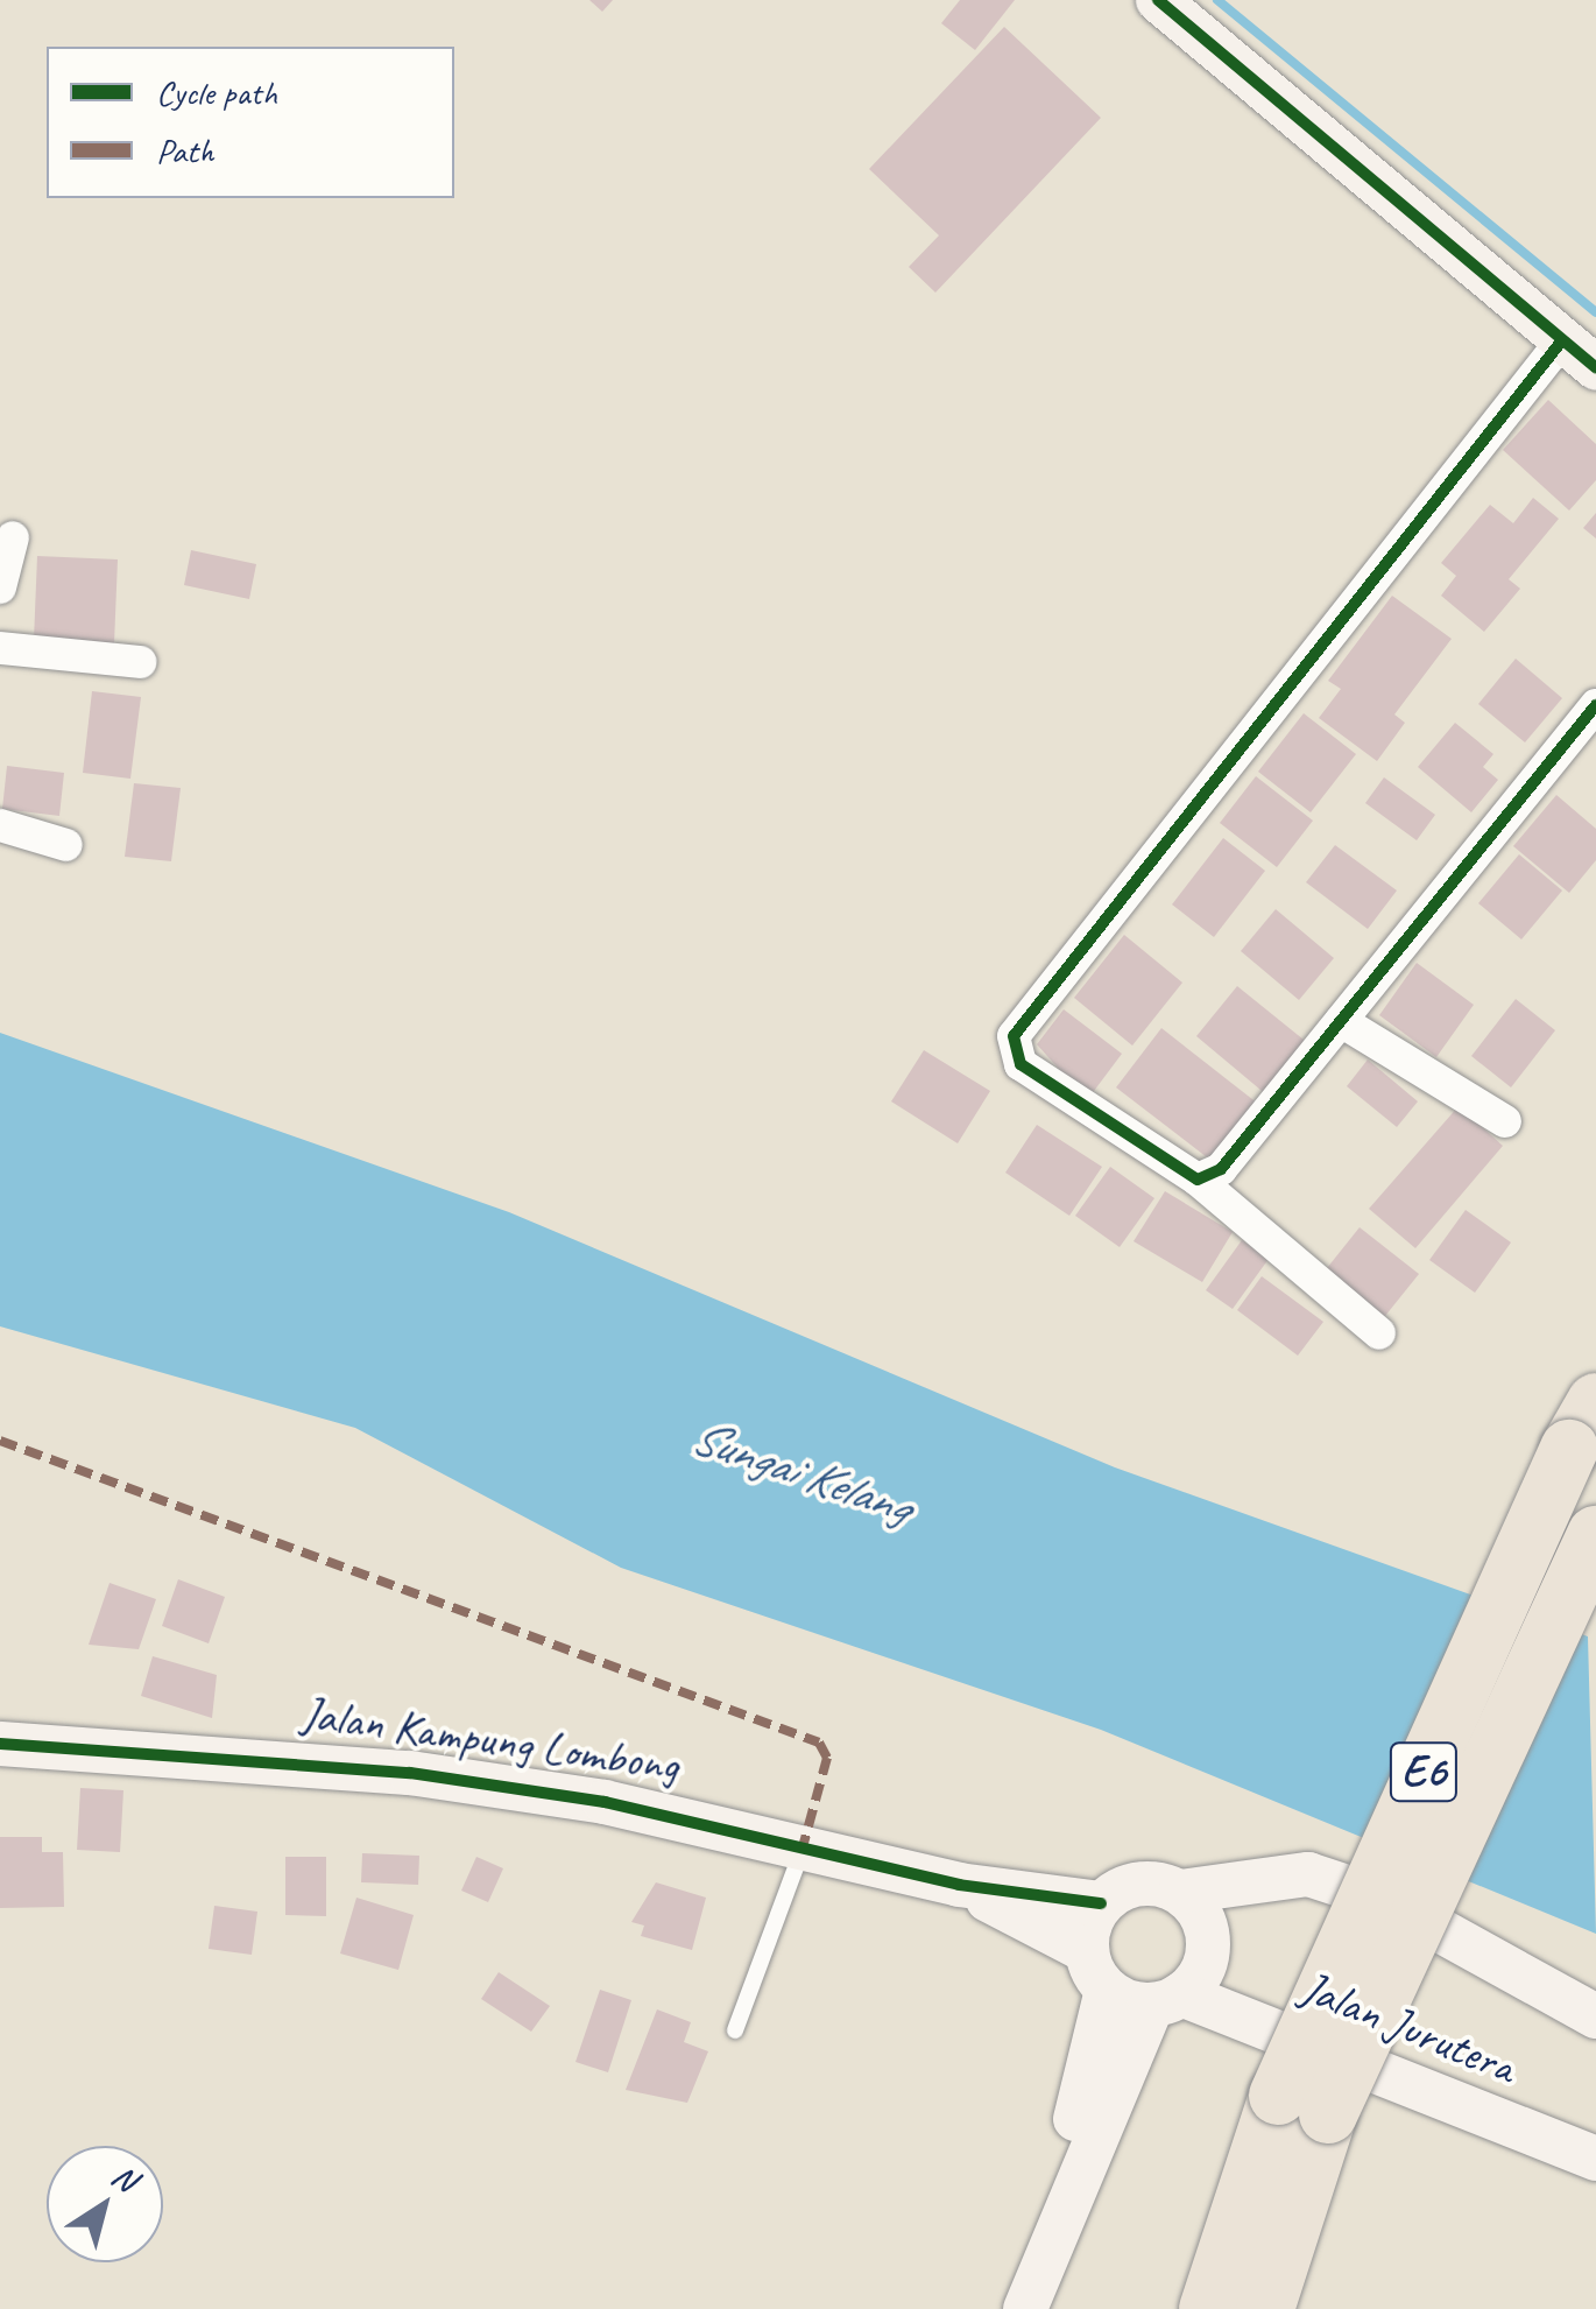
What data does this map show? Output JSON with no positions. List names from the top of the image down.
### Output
{
  "streets": {
    "highway": ["E6"],
    "street": ["Jalan Kampung Lombong", "Jalan Jurutera"]
  },
  "water": ["Sungai Kelang"],
  "legend": ["Cycle path", "Path"],
  "north": "top right"
}
